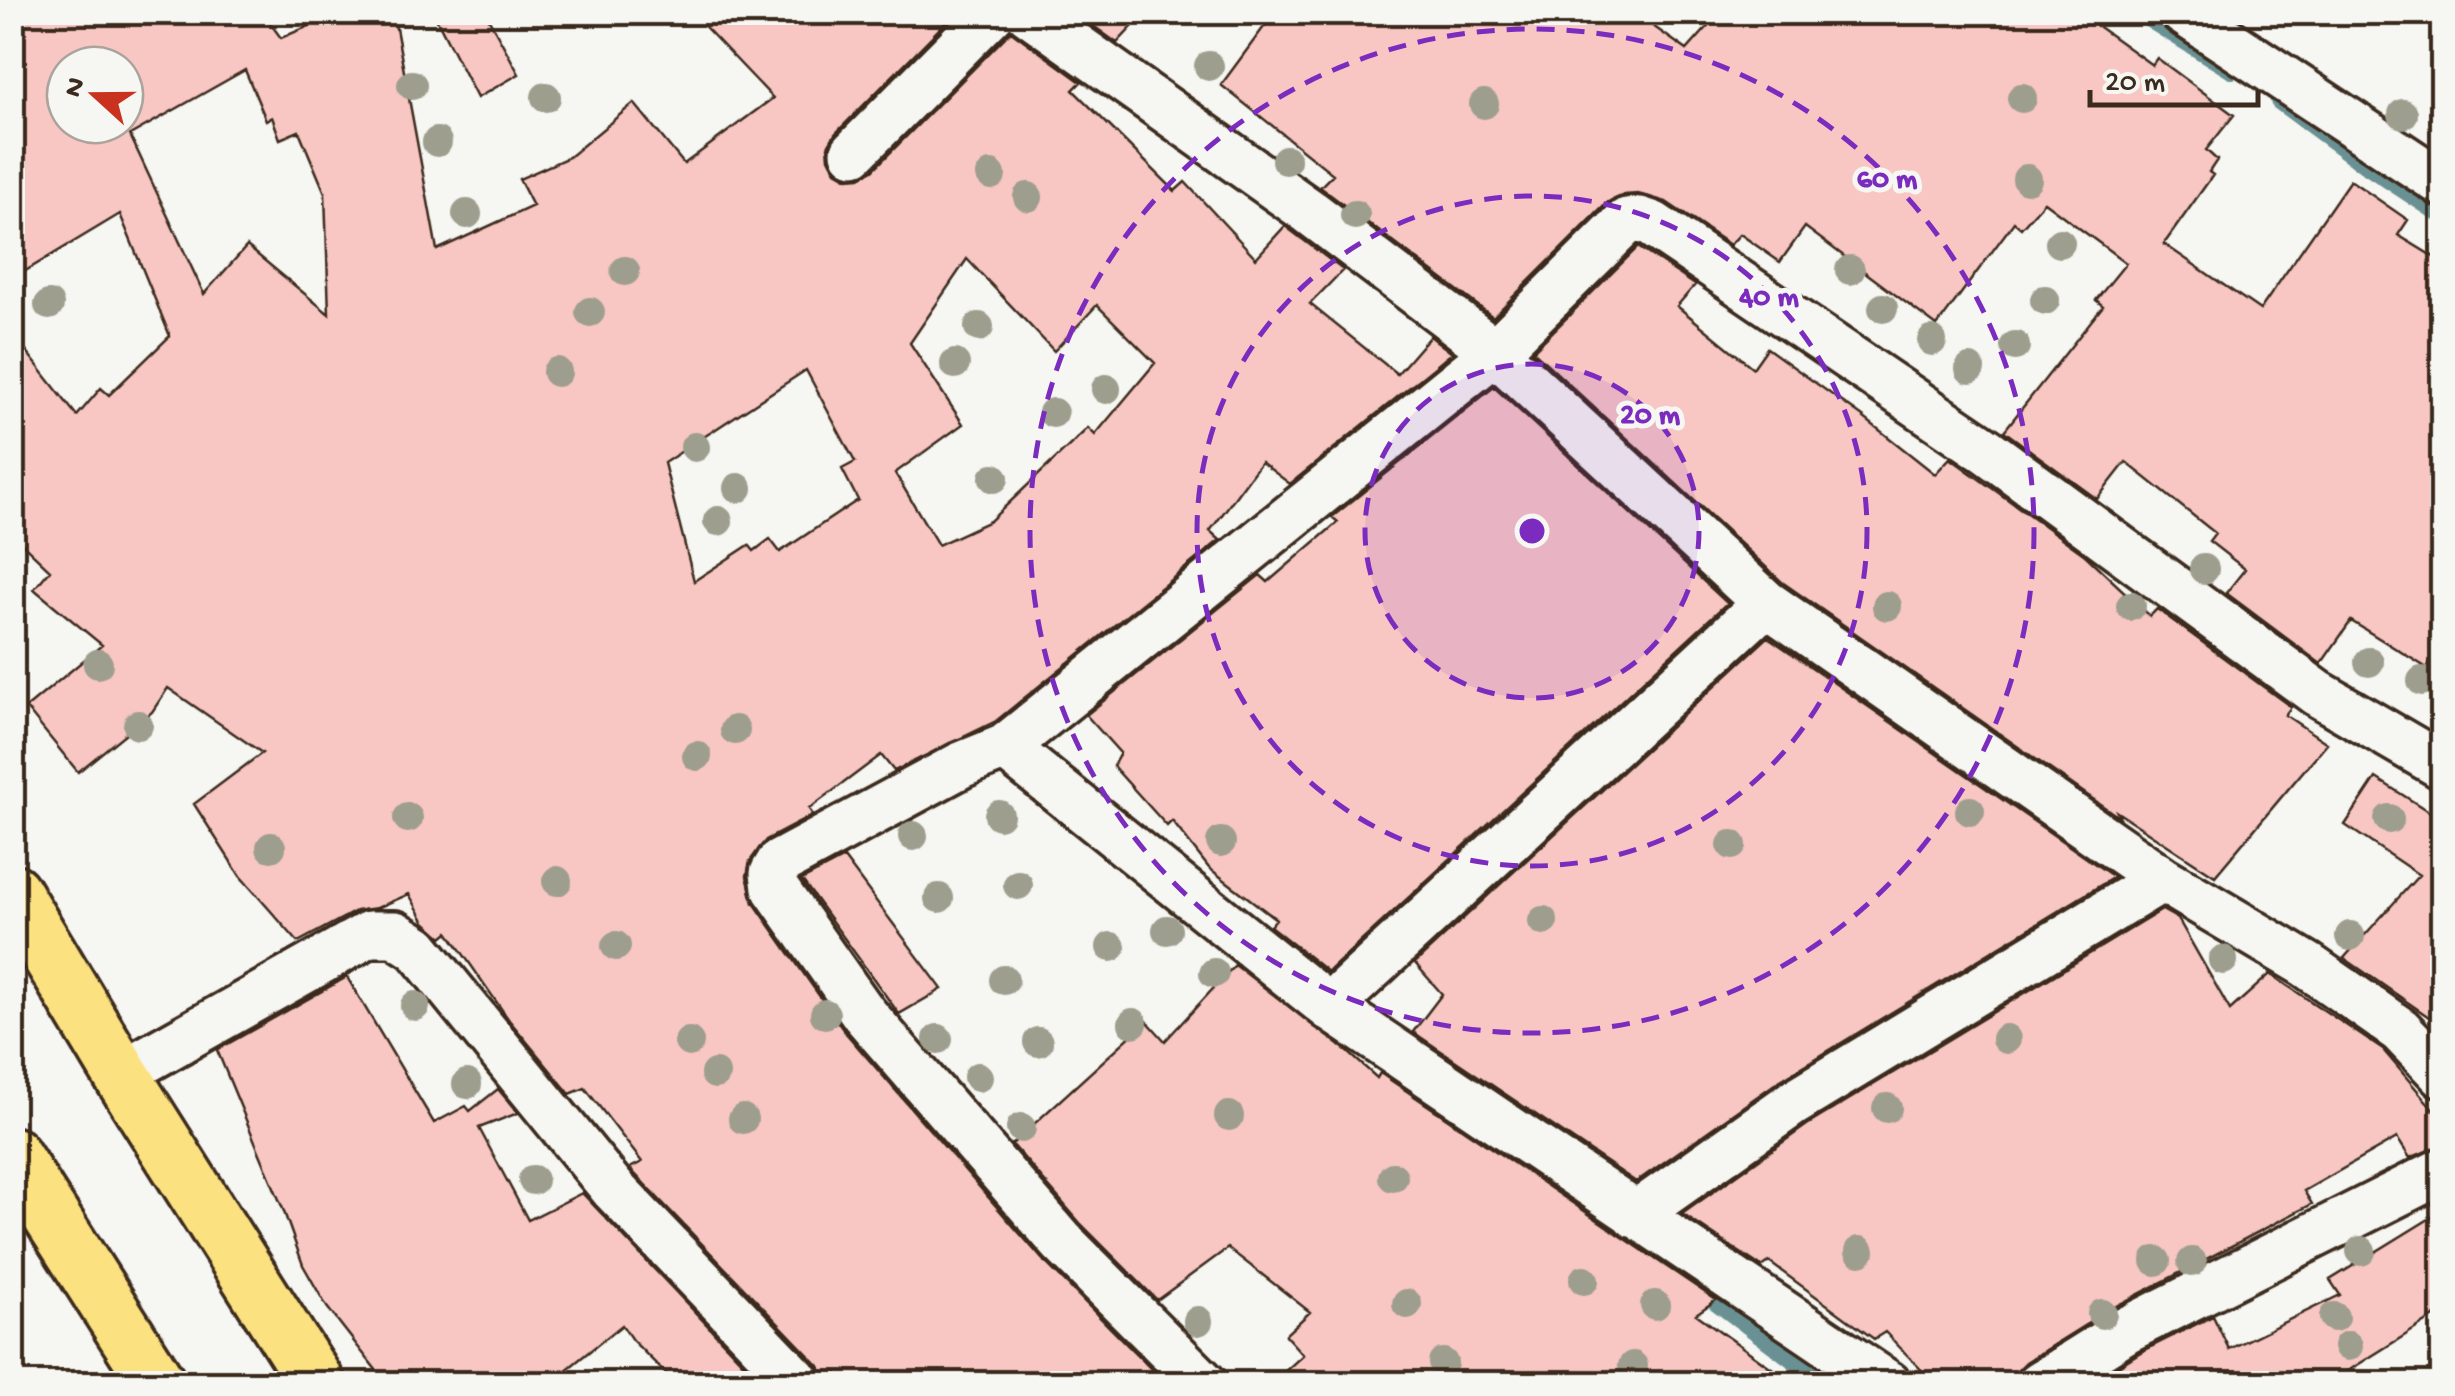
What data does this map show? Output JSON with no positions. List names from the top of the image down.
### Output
{
  "scale_bar": "20 m",
  "north": "left",
  "rings": ["60 m", "40 m", "20 m"]
}
